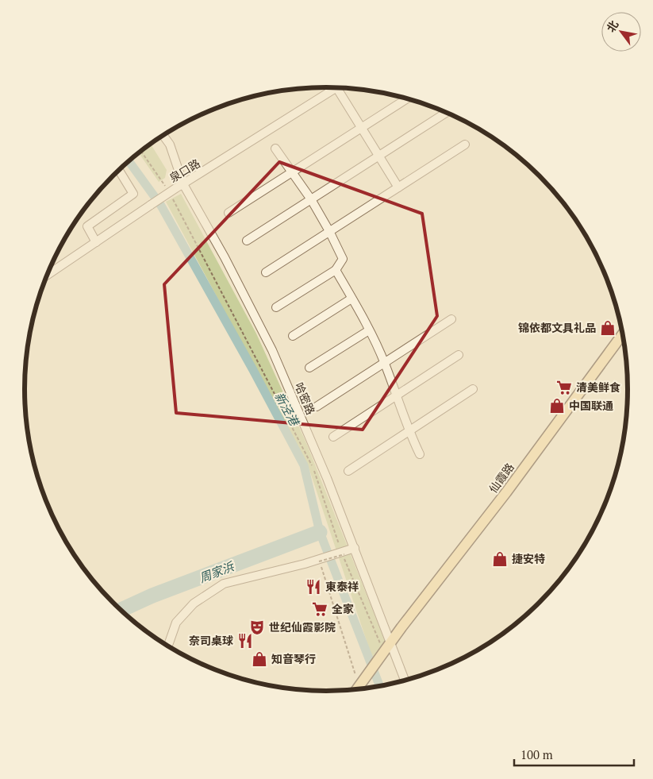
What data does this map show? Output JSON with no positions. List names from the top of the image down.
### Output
{
  "streets": {
    "main road": ["仙霞路"],
    "street": ["泉口路", "哈密路"]
  },
  "crossings": [
    ["泉口路", "哈密路"],
    ["哈密路", "仙霞路"]
  ],
  "water": ["新泾港", "周家浜"],
  "places": {
    "shop": [
      "锦依都文具礼品",
      "中国联通",
      "捷安特",
      "知音琴行"
    ],
    "supermarket": ["清美鲜食", "全家"],
    "restaurant": ["東泰祥", "奈司桌球"],
    "theatre": ["世纪仙霞影院"]
  },
  "scale_bar": "100 m",
  "north": "top left"
}
